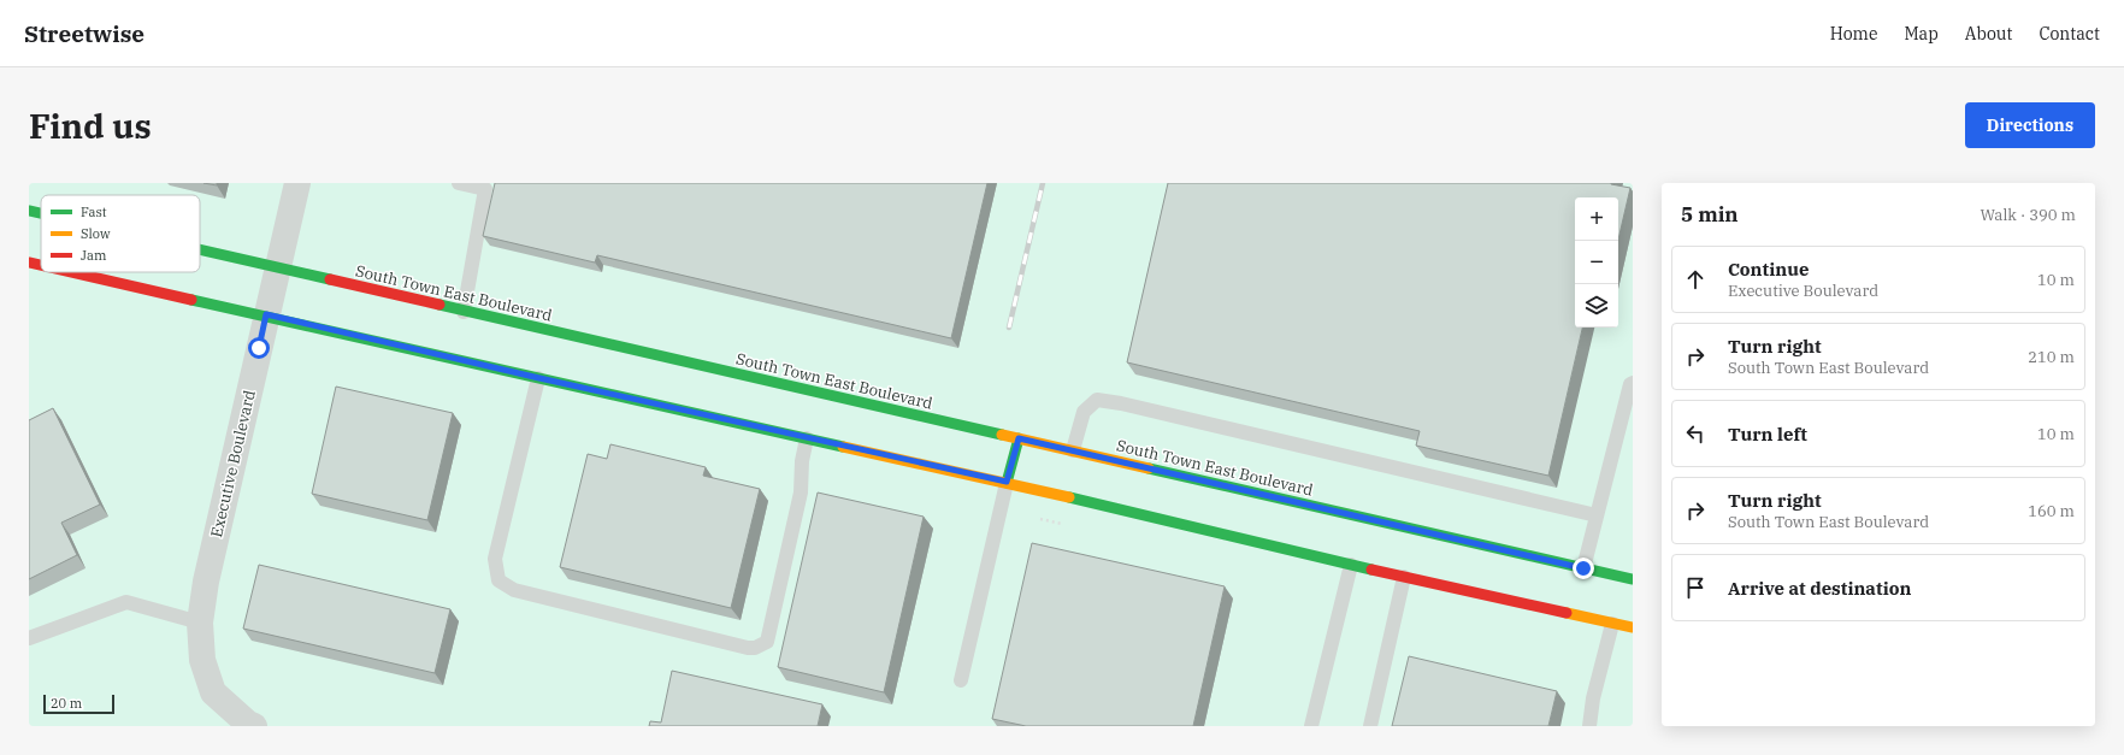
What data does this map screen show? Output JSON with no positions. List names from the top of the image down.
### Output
{
  "streets": {
    "main road": ["South Town East Boulevard"],
    "street": ["Executive Boulevard"]
  },
  "crossings": [
    ["South Town East Boulevard", "Executive Boulevard"]
  ],
  "legend": ["Fast", "Slow", "Jam"],
  "scale_bar": "20 m",
  "page": {
    "header": "Streetwise",
    "nav": [
      "Home",
      "Map",
      "About",
      "Contact"
    ],
    "buttons": "Directions",
    "title": "Find us",
    "heading": ["5 min", "Walk · 390 m"],
    "map_buttons": ["+", "−"],
    "list": [
      ["Continue", "Executive Boulevard", "10 m"],
      ["Turn right", "South Town East Boulevard", "210 m"],
      ["Turn left", "10 m"],
      ["Turn right", "South Town East Boulevard", "160 m"],
      "Arrive at destination"
    ],
    "scale": "20 m"
  }
}
